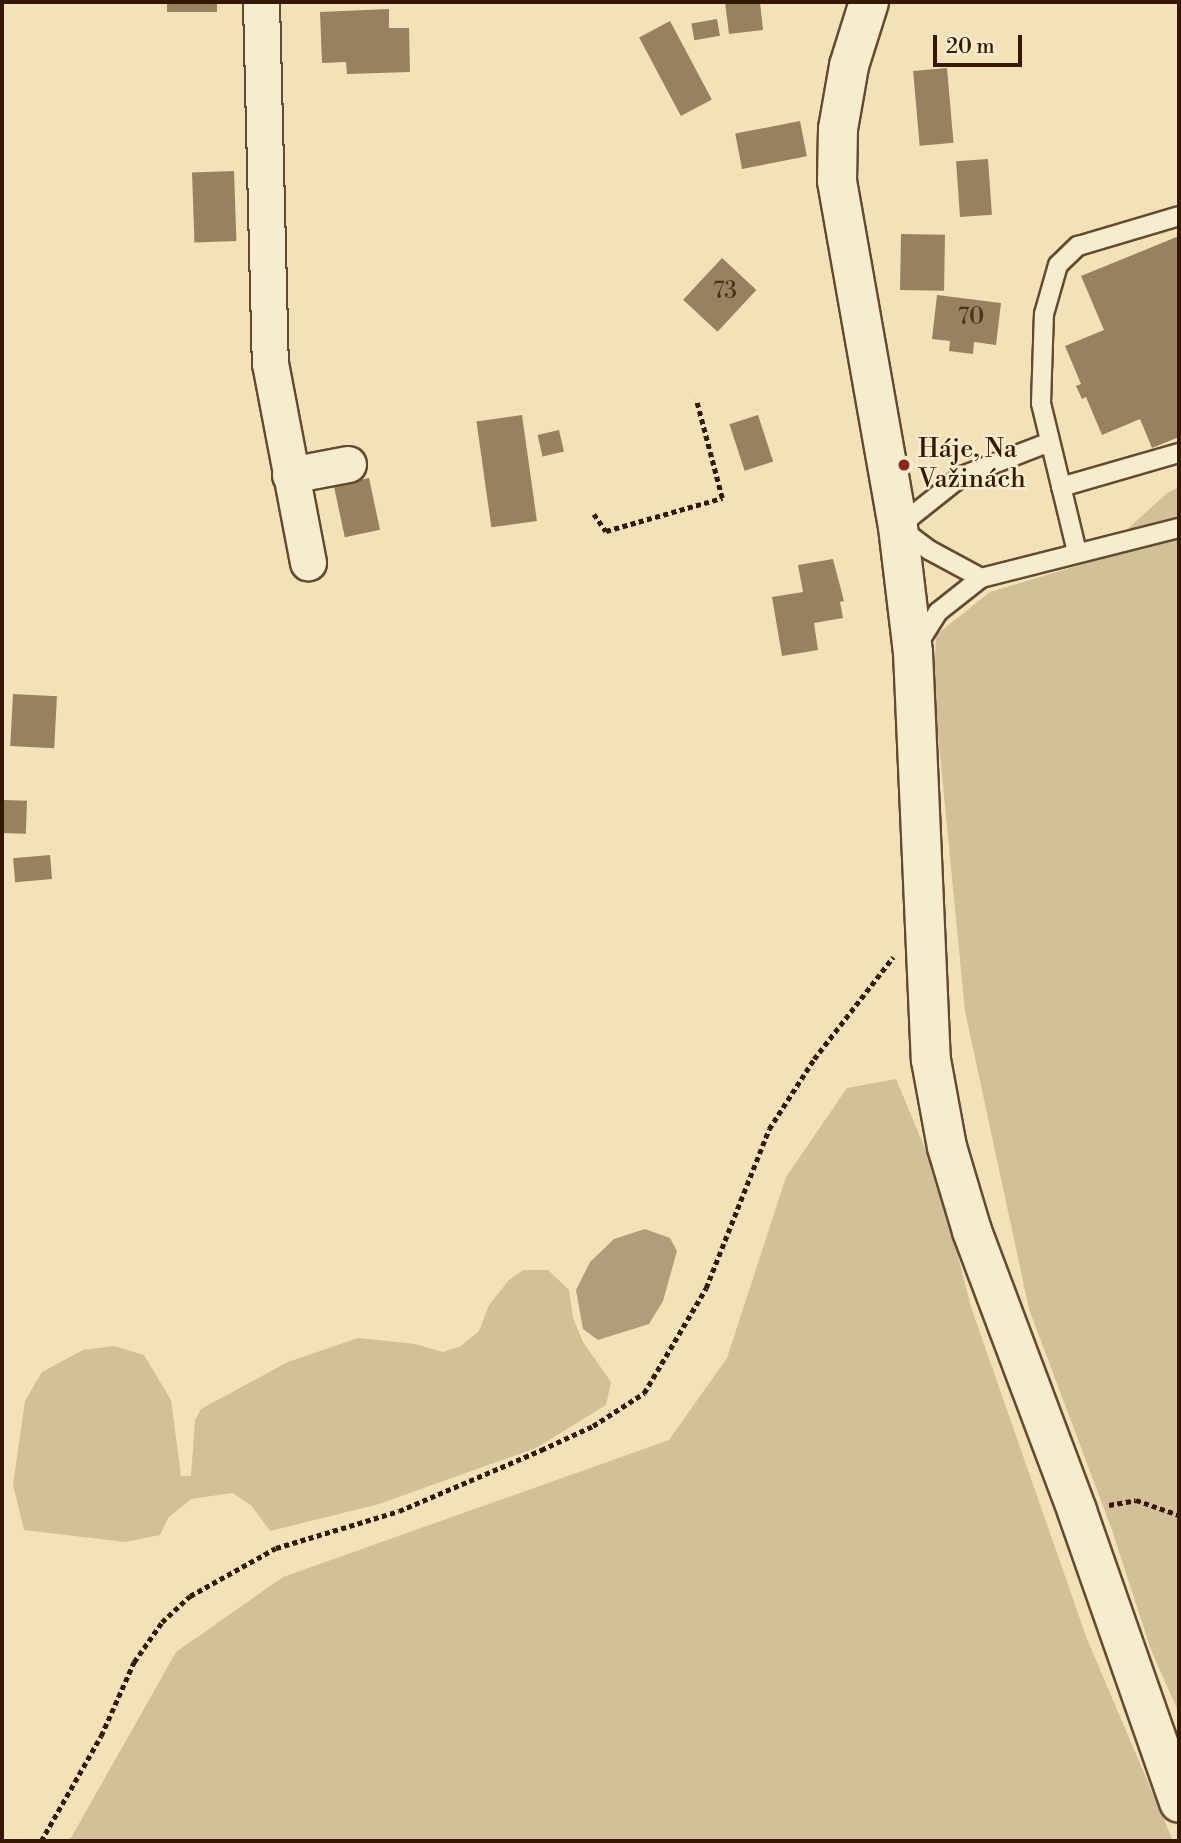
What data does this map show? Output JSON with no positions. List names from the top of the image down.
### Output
{
  "places": ["Háje, Na Važinách"],
  "house_numbers": ["73", "70"],
  "scale_bar": "20 m"
}
